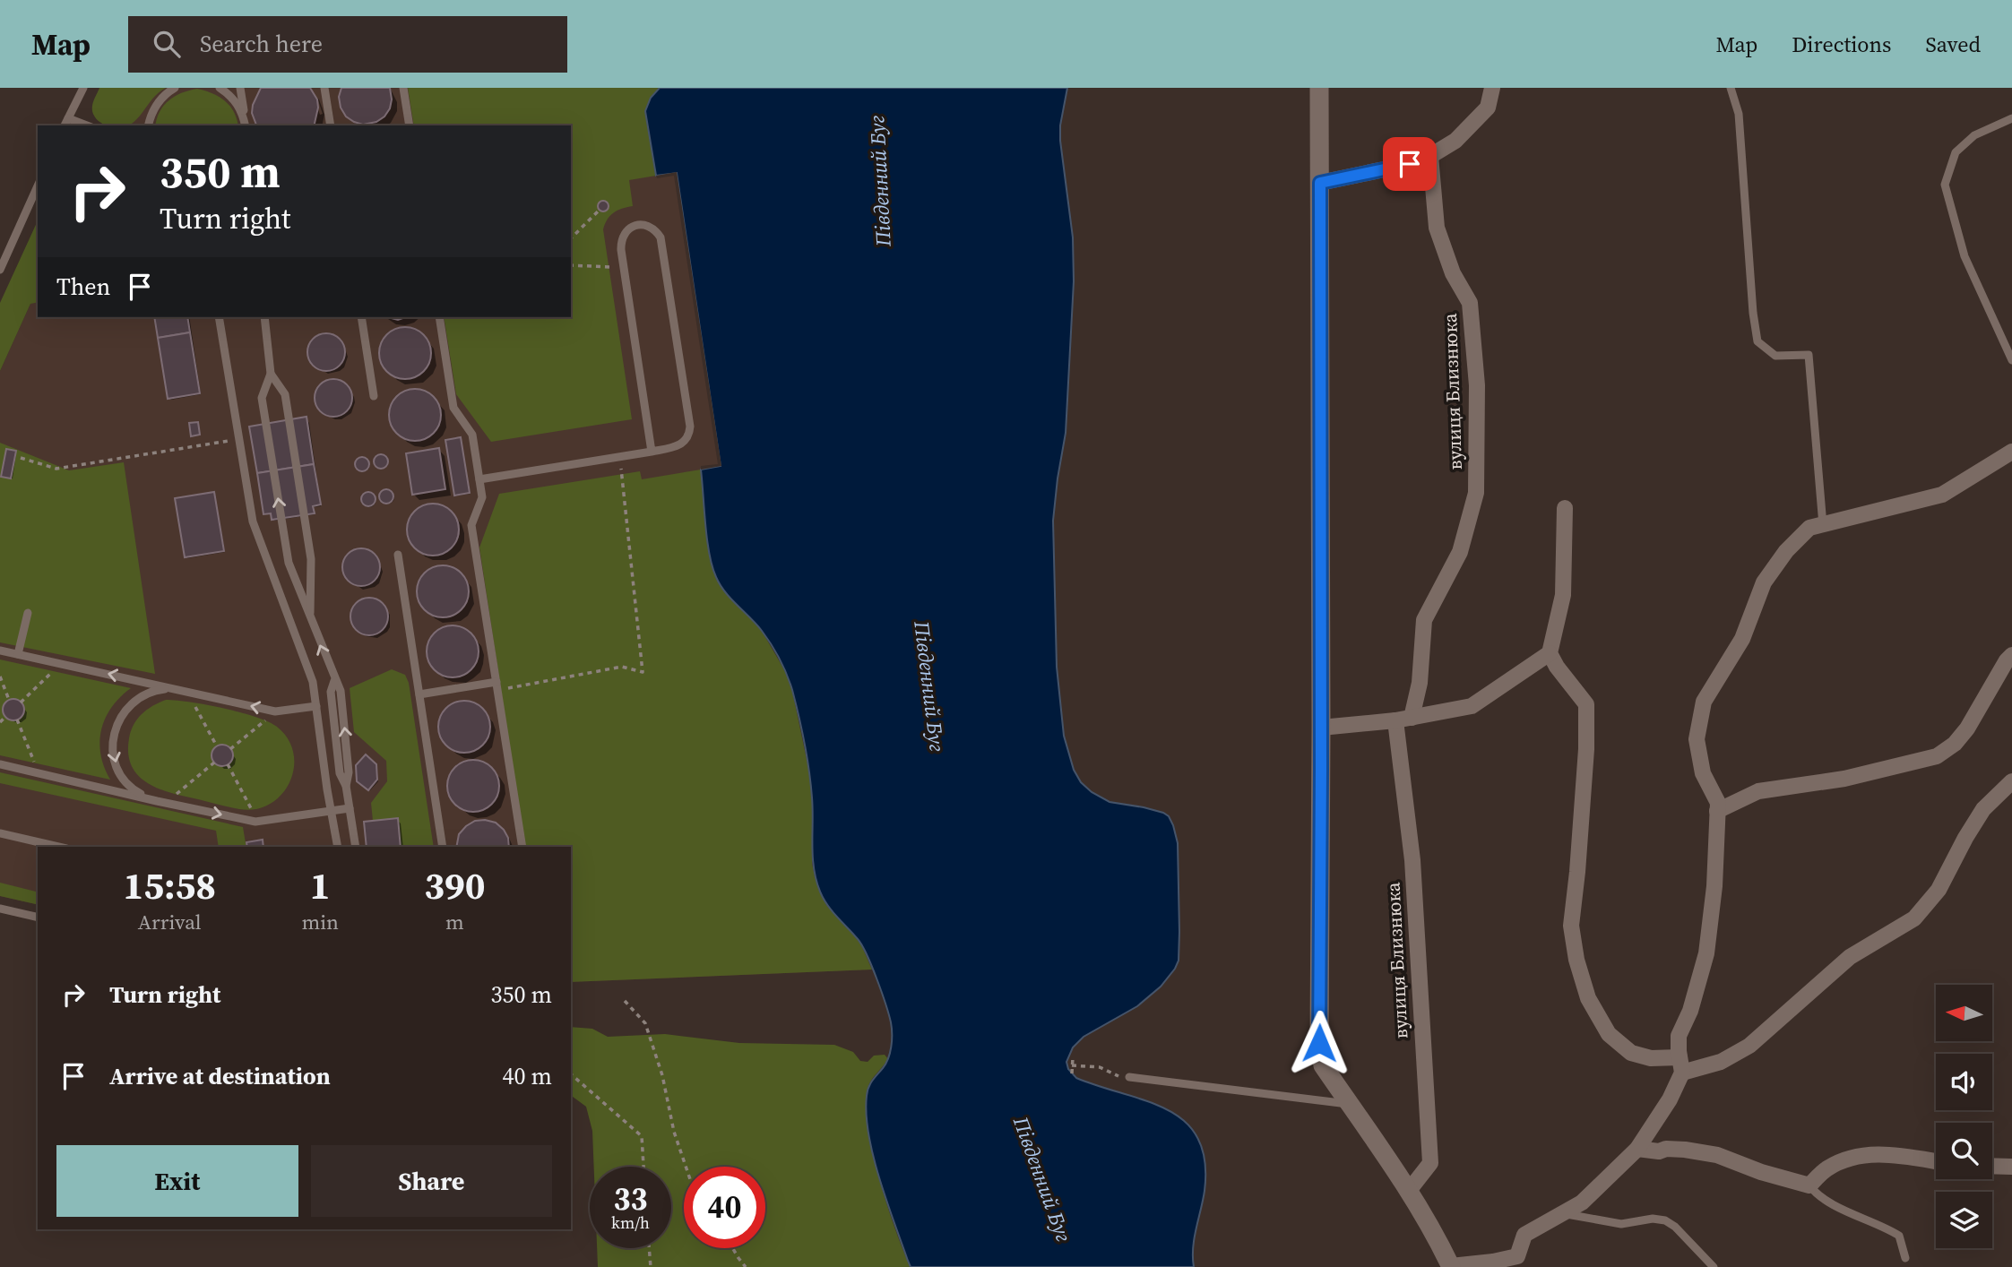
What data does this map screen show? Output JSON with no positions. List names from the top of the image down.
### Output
{
  "streets": {
    "street": ["вулиця Близнюка"]
  },
  "water": ["Південний Буг"],
  "north": "left",
  "page": {
    "header": "Map",
    "search": "Search here",
    "nav": ["Map", "Directions", "Saved"],
    "turn": ["350 m", "Turn right"],
    "then": "Then",
    "eta": [
      "15:58",
      "Arrival",
      "1",
      "min",
      "390",
      "m"
    ],
    "list": [
      {
        "name": "Turn right",
        "value": "350 m"
      },
      {
        "name": "Arrive at destination",
        "value": "40 m"
      }
    ],
    "buttons": ["Exit", "Share"],
    "speed": "33 km/h",
    "limit": "40"
  }
}
